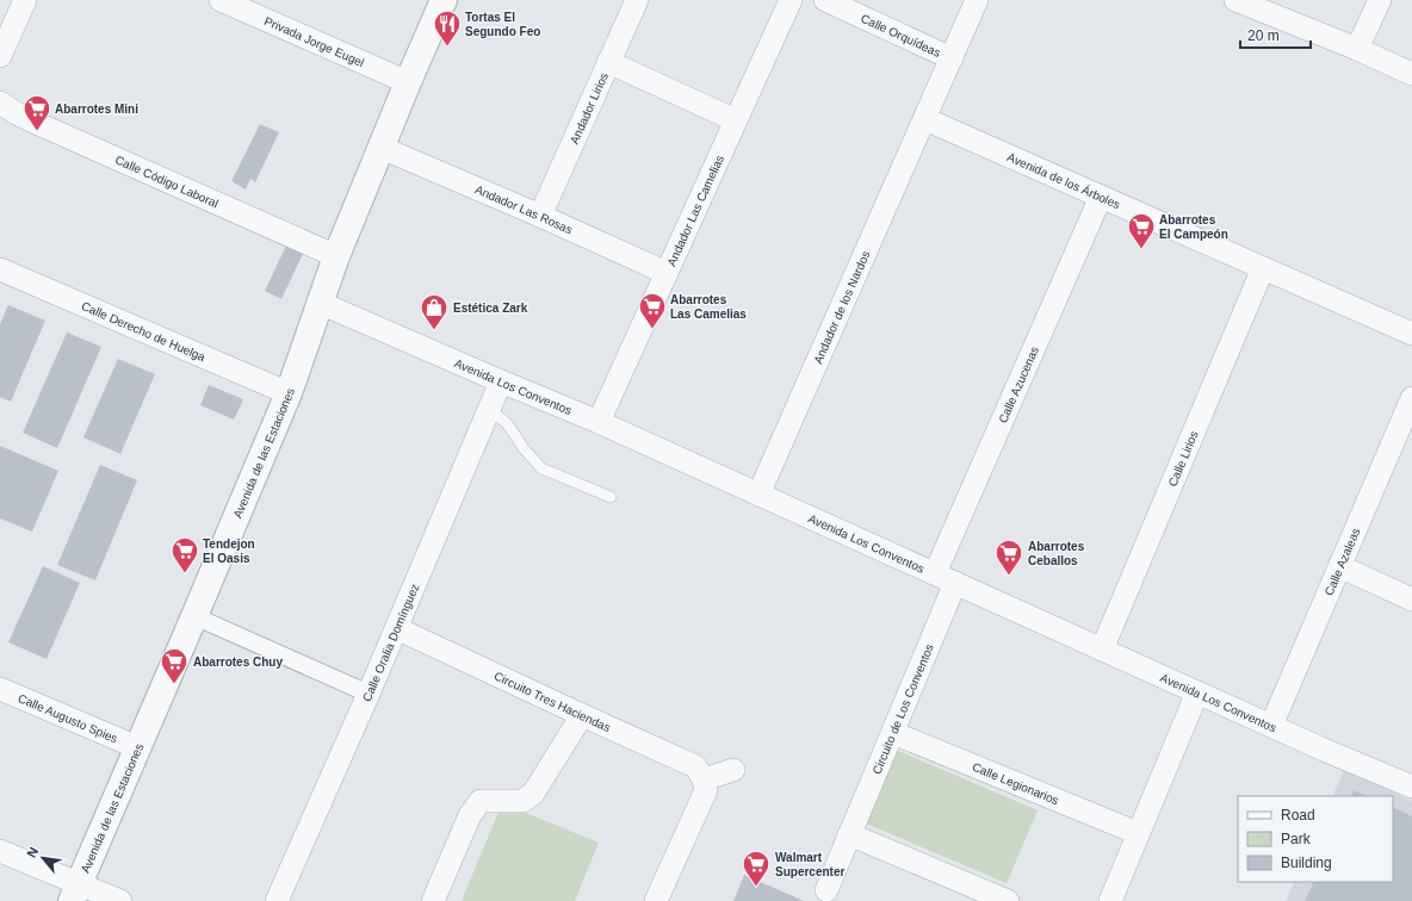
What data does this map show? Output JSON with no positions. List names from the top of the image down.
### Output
{
  "streets": {
    "street": [
      "Calle Orquídeas",
      "Privada Jorge Eugel",
      "Andador Lirios",
      "Avenida de los Árboles",
      "Calle Código Laboral",
      "Andador Las Rosas",
      "Andador Las Camelias",
      "Andador de los Nardos",
      "Calle Derecho de Huelga",
      "Calle Azucenas",
      "Avenida Los Conventos",
      "Avenida de las Estaciones",
      "Calle Lirios",
      "Calle Azaleas",
      "Calle Oralia Domínguez",
      "Circuito Tres Haciendas",
      "Circuito de Los Conventos",
      "Calle Augusto Spies",
      "Calle Legionarios"
    ]
  },
  "crossings": [
    ["Calle Orquídeas", "Andador de los Nardos"],
    ["Privada Jorge Eugel", "Avenida de las Estaciones"],
    ["Andador Lirios", "Andador Las Rosas"],
    ["Avenida de los Árboles", "Andador de los Nardos"],
    ["Avenida de los Árboles", "Calle Azucenas"],
    ["Avenida de los Árboles", "Calle Lirios"],
    ["Calle Código Laboral", "Avenida de las Estaciones"],
    ["Andador Las Rosas", "Andador Las Camelias"],
    ["Andador Las Rosas", "Avenida de las Estaciones"],
    ["Andador Las Camelias", "Avenida Los Conventos"],
    ["Andador de los Nardos", "Avenida Los Conventos"],
    ["Calle Derecho de Huelga", "Avenida de las Estaciones"],
    ["Calle Azucenas", "Avenida Los Conventos"],
    ["Avenida Los Conventos", "Avenida de las Estaciones"],
    ["Avenida Los Conventos", "Calle Lirios"],
    ["Avenida Los Conventos", "Calle Azaleas"],
    ["Avenida Los Conventos", "Calle Oralia Domínguez"],
    ["Avenida Los Conventos", "Circuito de Los Conventos"],
    ["Avenida de las Estaciones", "Calle Augusto Spies"],
    ["Calle Oralia Domínguez", "Circuito Tres Haciendas"],
    ["Circuito de Los Conventos", "Calle Legionarios"]
  ],
  "places": {
    "restaurant": ["Tortas El Segundo Feo"],
    "supermarket": [
      "Abarrotes Mini",
      "Abarrotes El Campeón",
      "Abarrotes Las Camelias",
      "Tendejon El Oasis",
      "Abarrotes Ceballos",
      "Abarrotes Chuy",
      "Walmart Supercenter"
    ],
    "shop": ["Estética Zark"]
  },
  "legend": ["Road", "Park", "Building"],
  "scale_bar": "20 m",
  "north": "top left"
}
